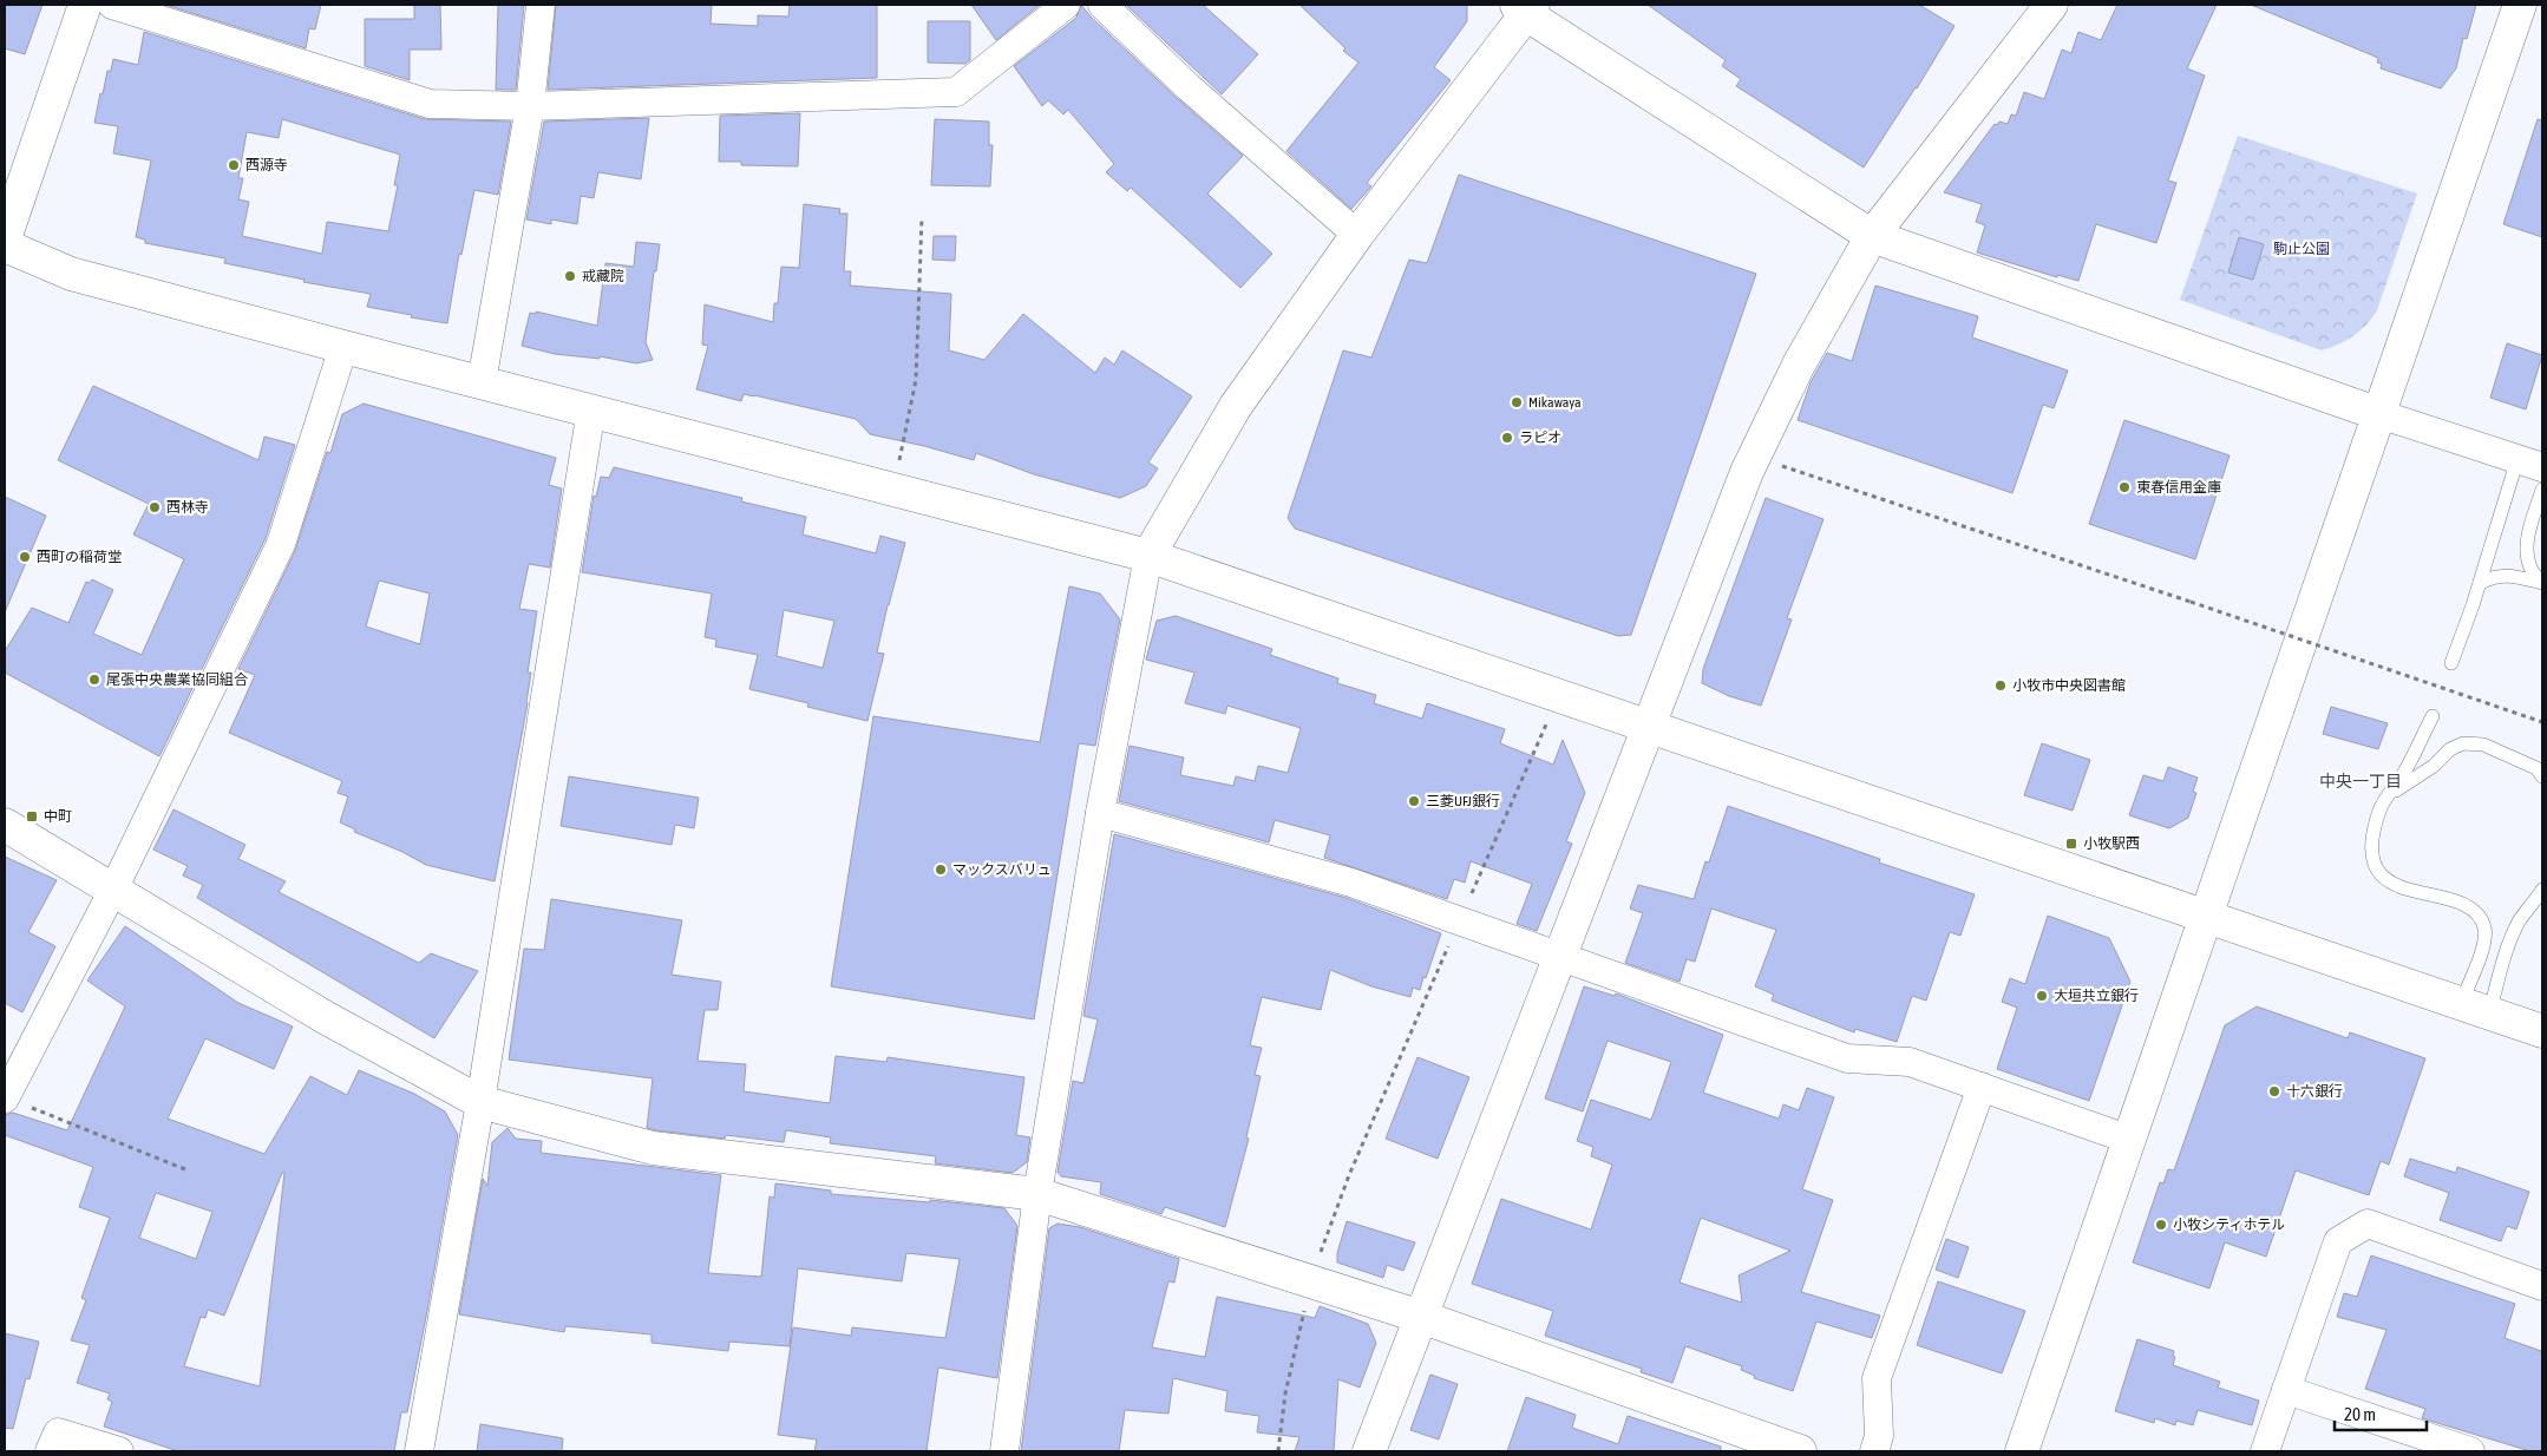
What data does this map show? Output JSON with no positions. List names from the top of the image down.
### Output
{
  "districts": ["中央一丁目"],
  "parks": ["駒止公園"],
  "places": {
    "other": [
      "西源寺",
      "戒藏院",
      "Mikawaya",
      "ラピオ",
      "東春信用金庫",
      "西林寺",
      "西町の稲荷堂",
      "尾張中央農業協同組合",
      "小牧市中央図書館",
      "三菱UFJ銀行",
      "マックスバリュ",
      "大垣共立銀行",
      "十六銀行",
      "小牧シティホテル"
    ],
    "transit": ["中町", "小牧駅西"]
  },
  "scale_bar": "20 m"
}
